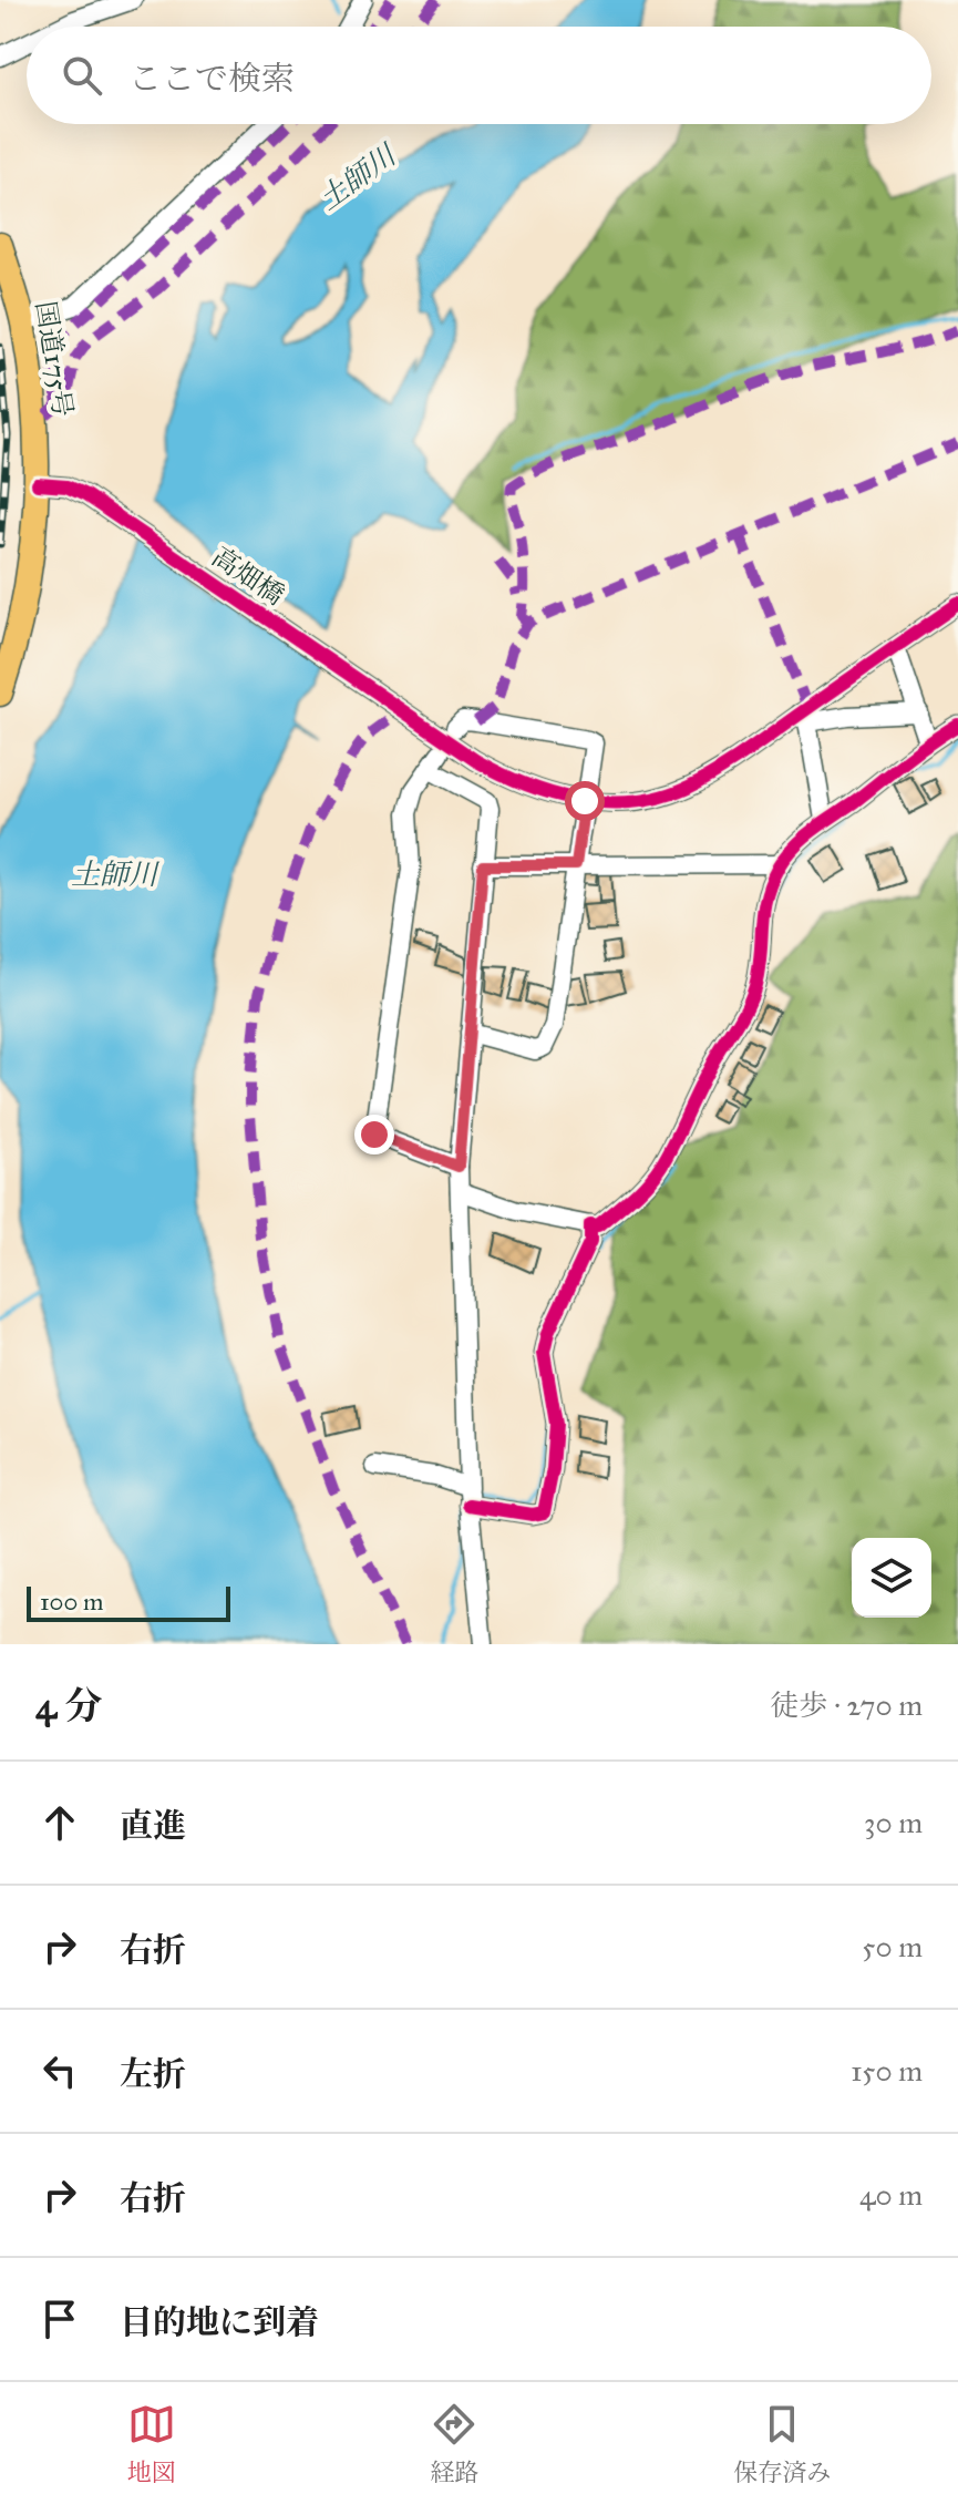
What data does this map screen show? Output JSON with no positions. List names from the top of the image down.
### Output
{
  "streets": {
    "highway": ["国道175号"],
    "street": ["高畑橋"]
  },
  "crossings": [
    ["国道175号", "高畑橋"]
  ],
  "water": ["土師川"],
  "scale_bar": "100 m",
  "page": {
    "search": "ここで検索",
    "scale": "100 m",
    "heading": ["4 分", "徒歩 · 270 m"],
    "list": [
      ["直進", "30 m"],
      ["右折", "50 m"],
      ["左折", "150 m"],
      ["右折", "40 m"],
      "目的地に到着"
    ],
    "nav": ["地図", "経路", "保存済み"]
  }
}
